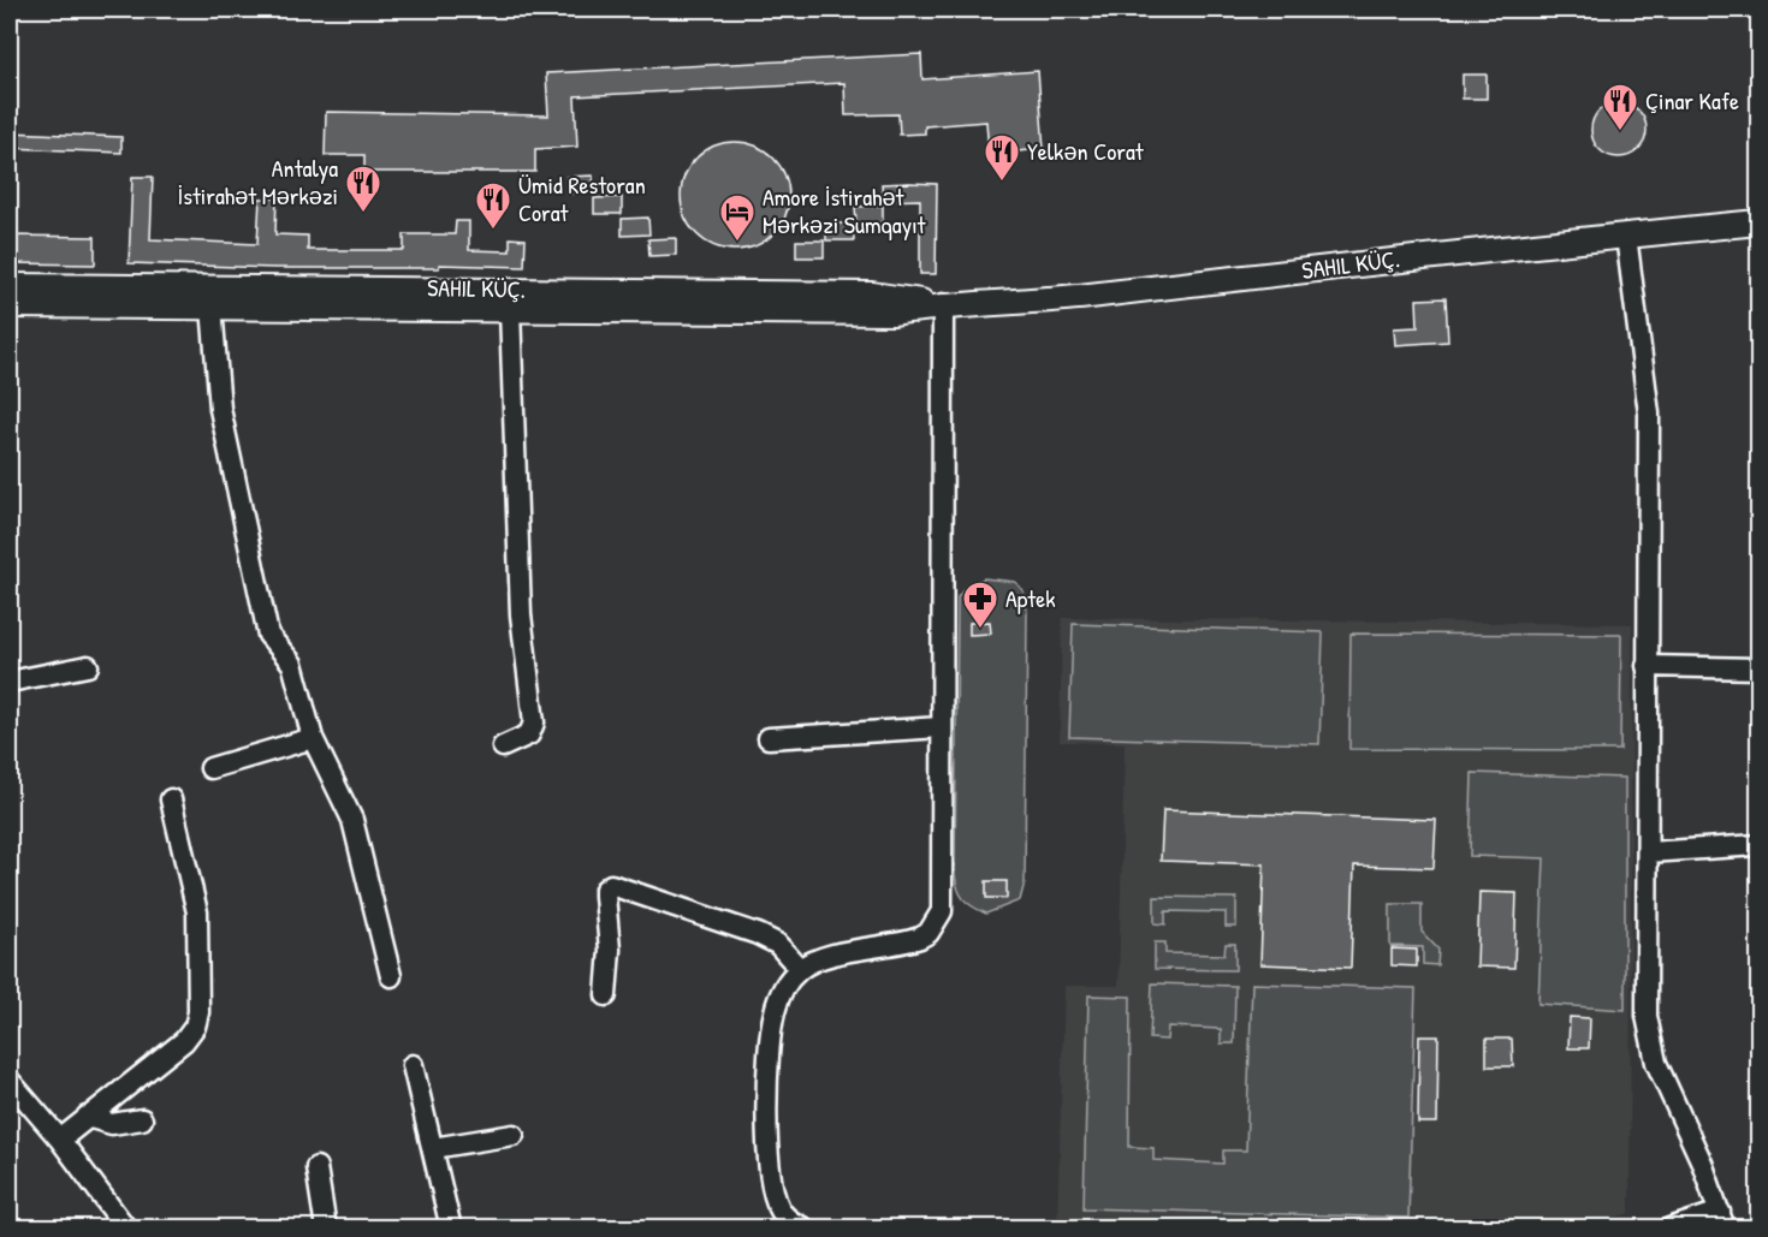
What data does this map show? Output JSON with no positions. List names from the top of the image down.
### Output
{
  "streets": {
    "main road": ["SAHIL KÜÇ."]
  },
  "places": {
    "restaurant": [
      "Çinar Kafe",
      "Yelkən Corat",
      "Antalya İstirahət Mərkəzi",
      "Ümid Restoran Corat"
    ],
    "hotel": ["Amore İstirahət Mərkəzi Sumqayıt"],
    "pharmacy": ["Aptek"]
  }
}
